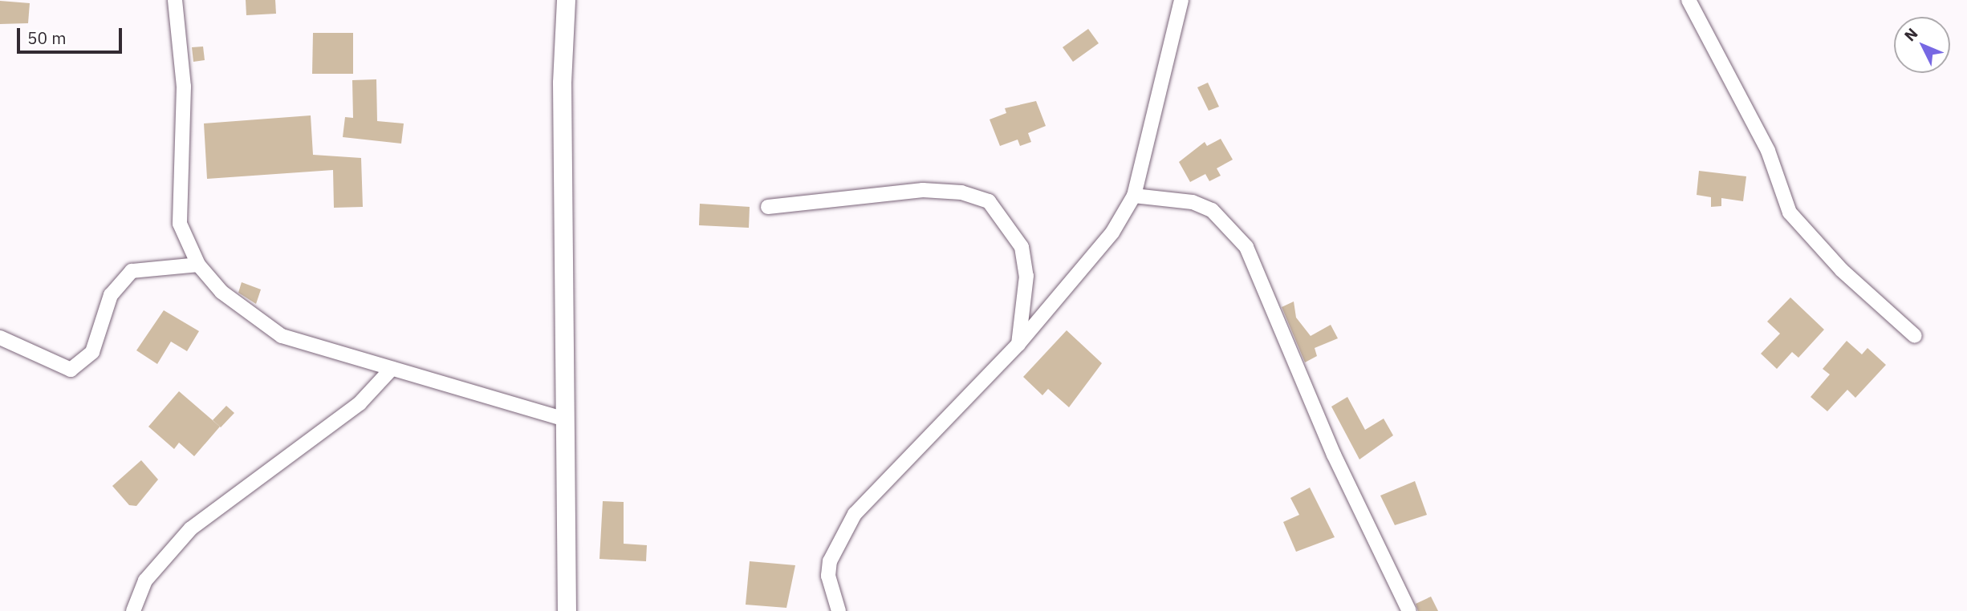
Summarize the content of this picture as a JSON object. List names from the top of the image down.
{
  "scale_bar": "50 m",
  "north": "top left"
}
